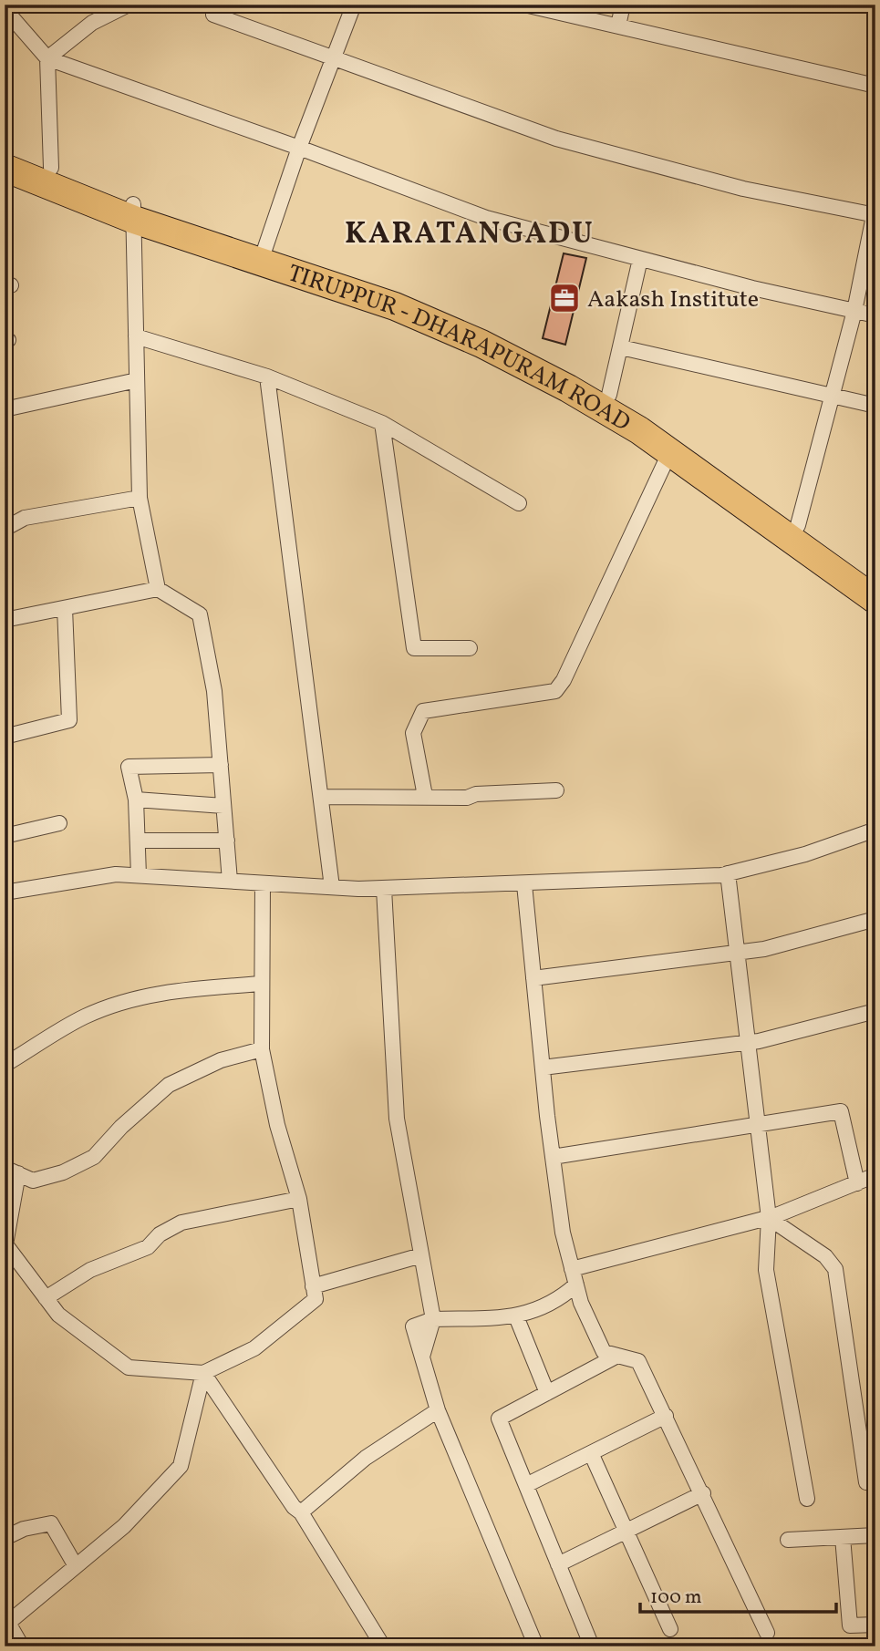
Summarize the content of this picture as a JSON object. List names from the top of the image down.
{
  "streets": {
    "highway": ["TIRUPPUR - DHARAPURAM ROAD"]
  },
  "districts": ["KARATANGADU"],
  "places": {
    "office": ["Aakash Institute"]
  },
  "scale_bar": "100 m"
}
